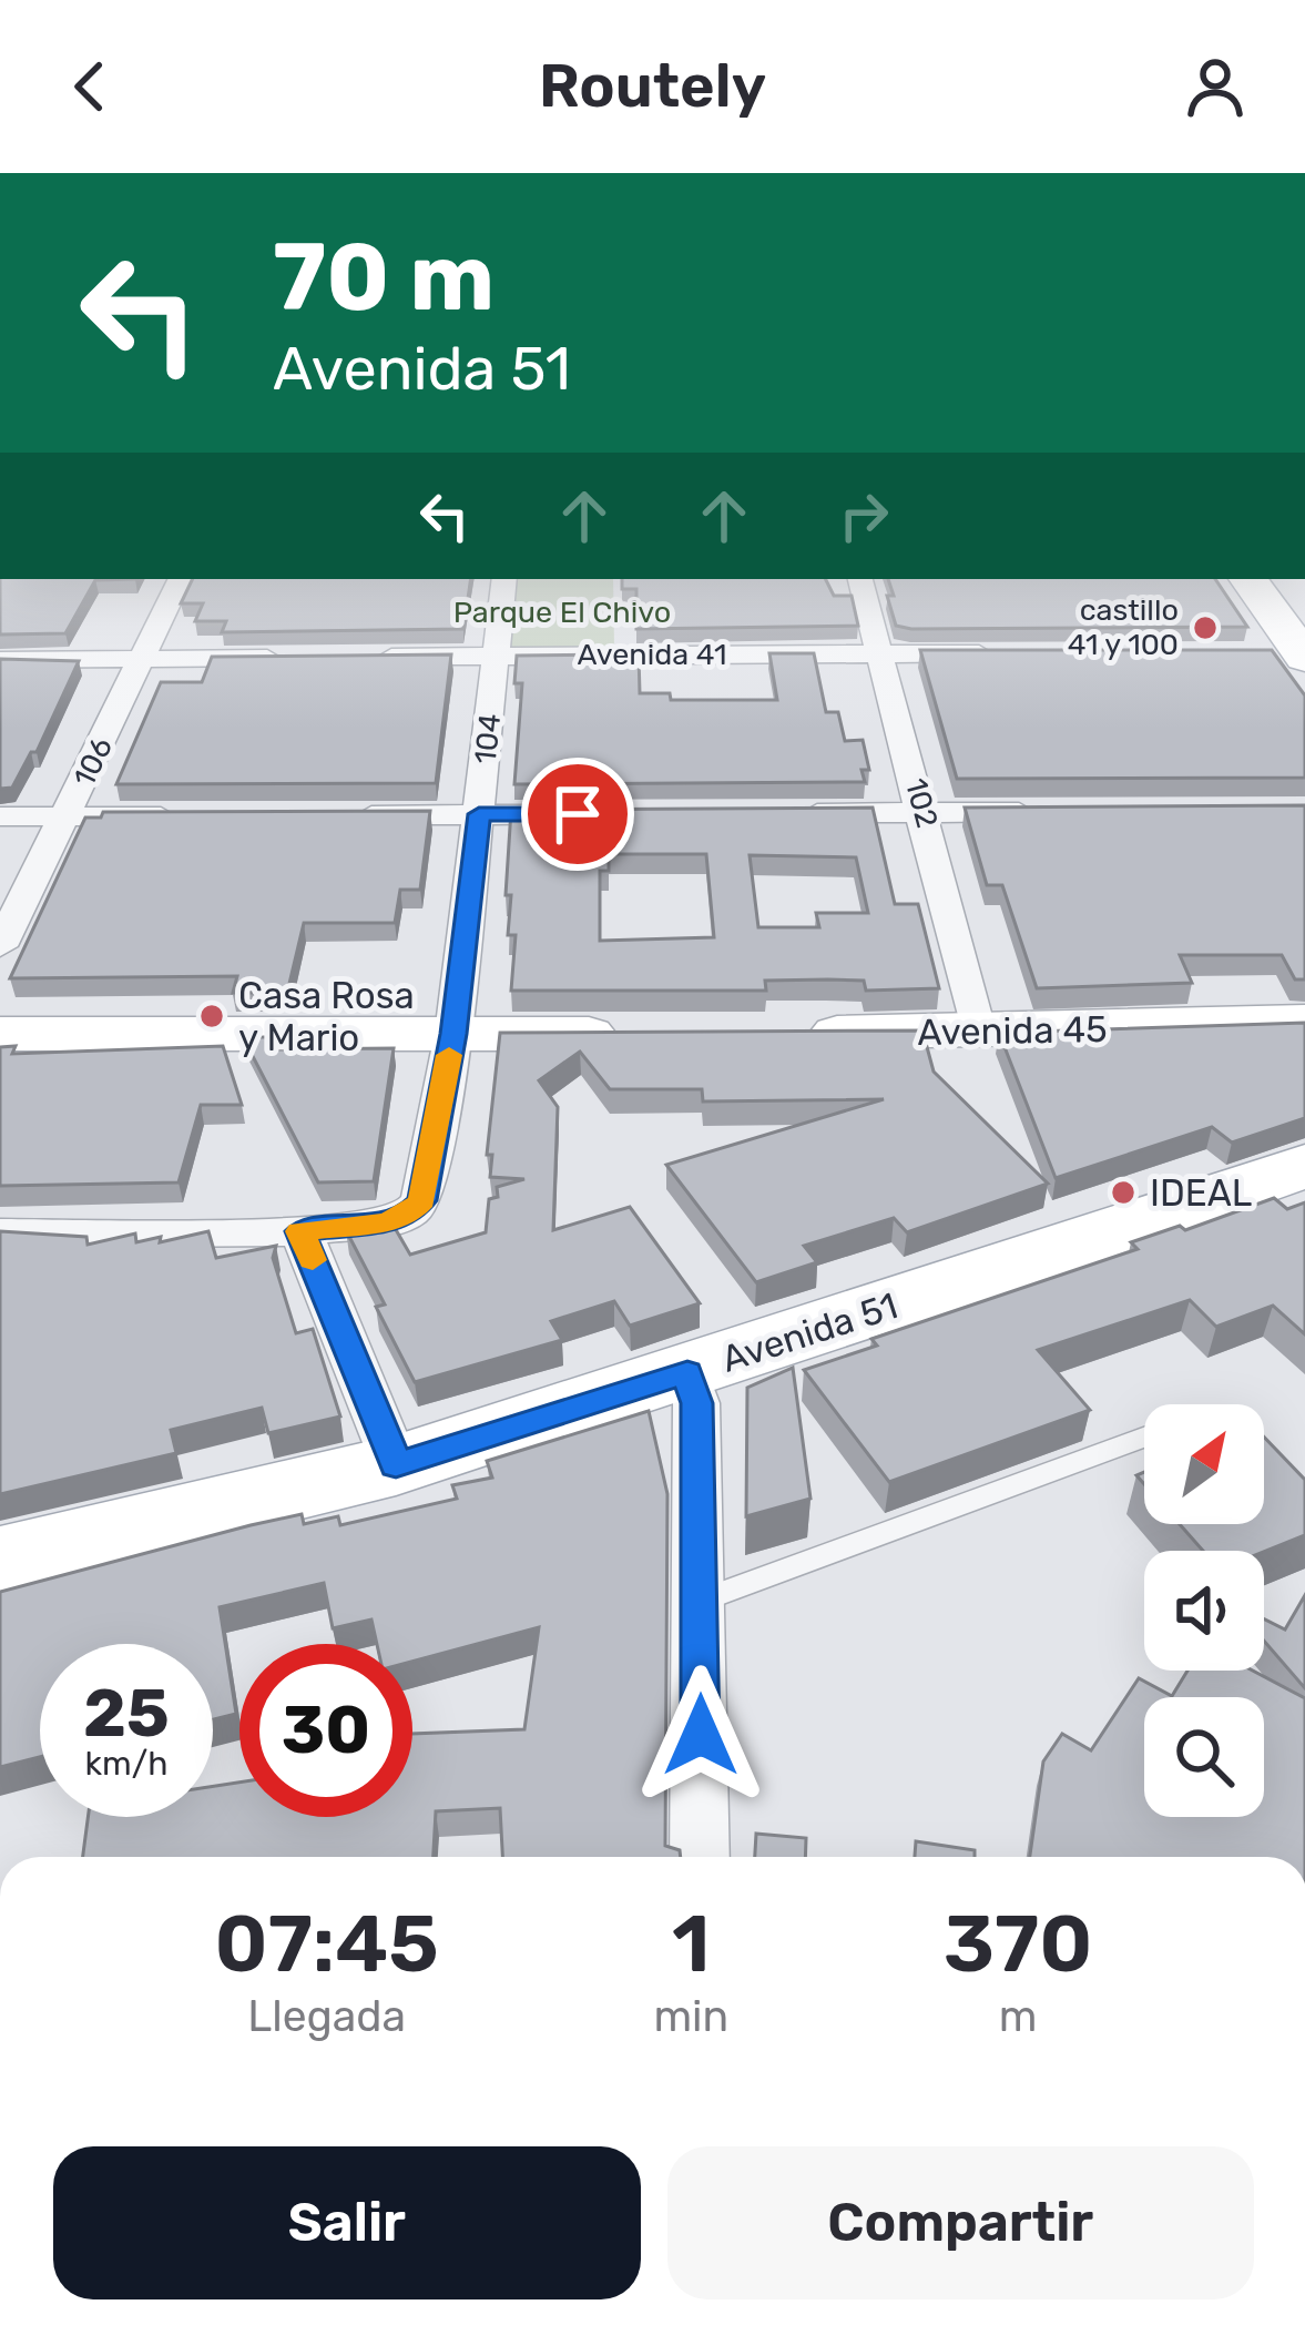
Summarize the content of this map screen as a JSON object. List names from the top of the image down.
{
  "streets": {
    "main road": ["Avenida 51"],
    "street": [
      "Avenida 41",
      "104",
      "106",
      "102",
      "Avenida 45"
    ]
  },
  "crossings": [
    ["Avenida 41", "104"],
    ["Avenida 41", "102"],
    ["102", "Avenida 45"]
  ],
  "parks": ["Parque El Chivo"],
  "places": ["castillo 41 y 100", "Casa Rosa y Mario", "IDEAL"],
  "north": "top right",
  "page": {
    "header": "Routely",
    "turn": ["70 m", "Avenida 51"],
    "speed": "25 km/h",
    "limit": "30",
    "eta": [
      "07:45",
      "Llegada",
      "1",
      "min",
      "370",
      "m"
    ],
    "buttons": ["Salir", "Compartir"]
  }
}
